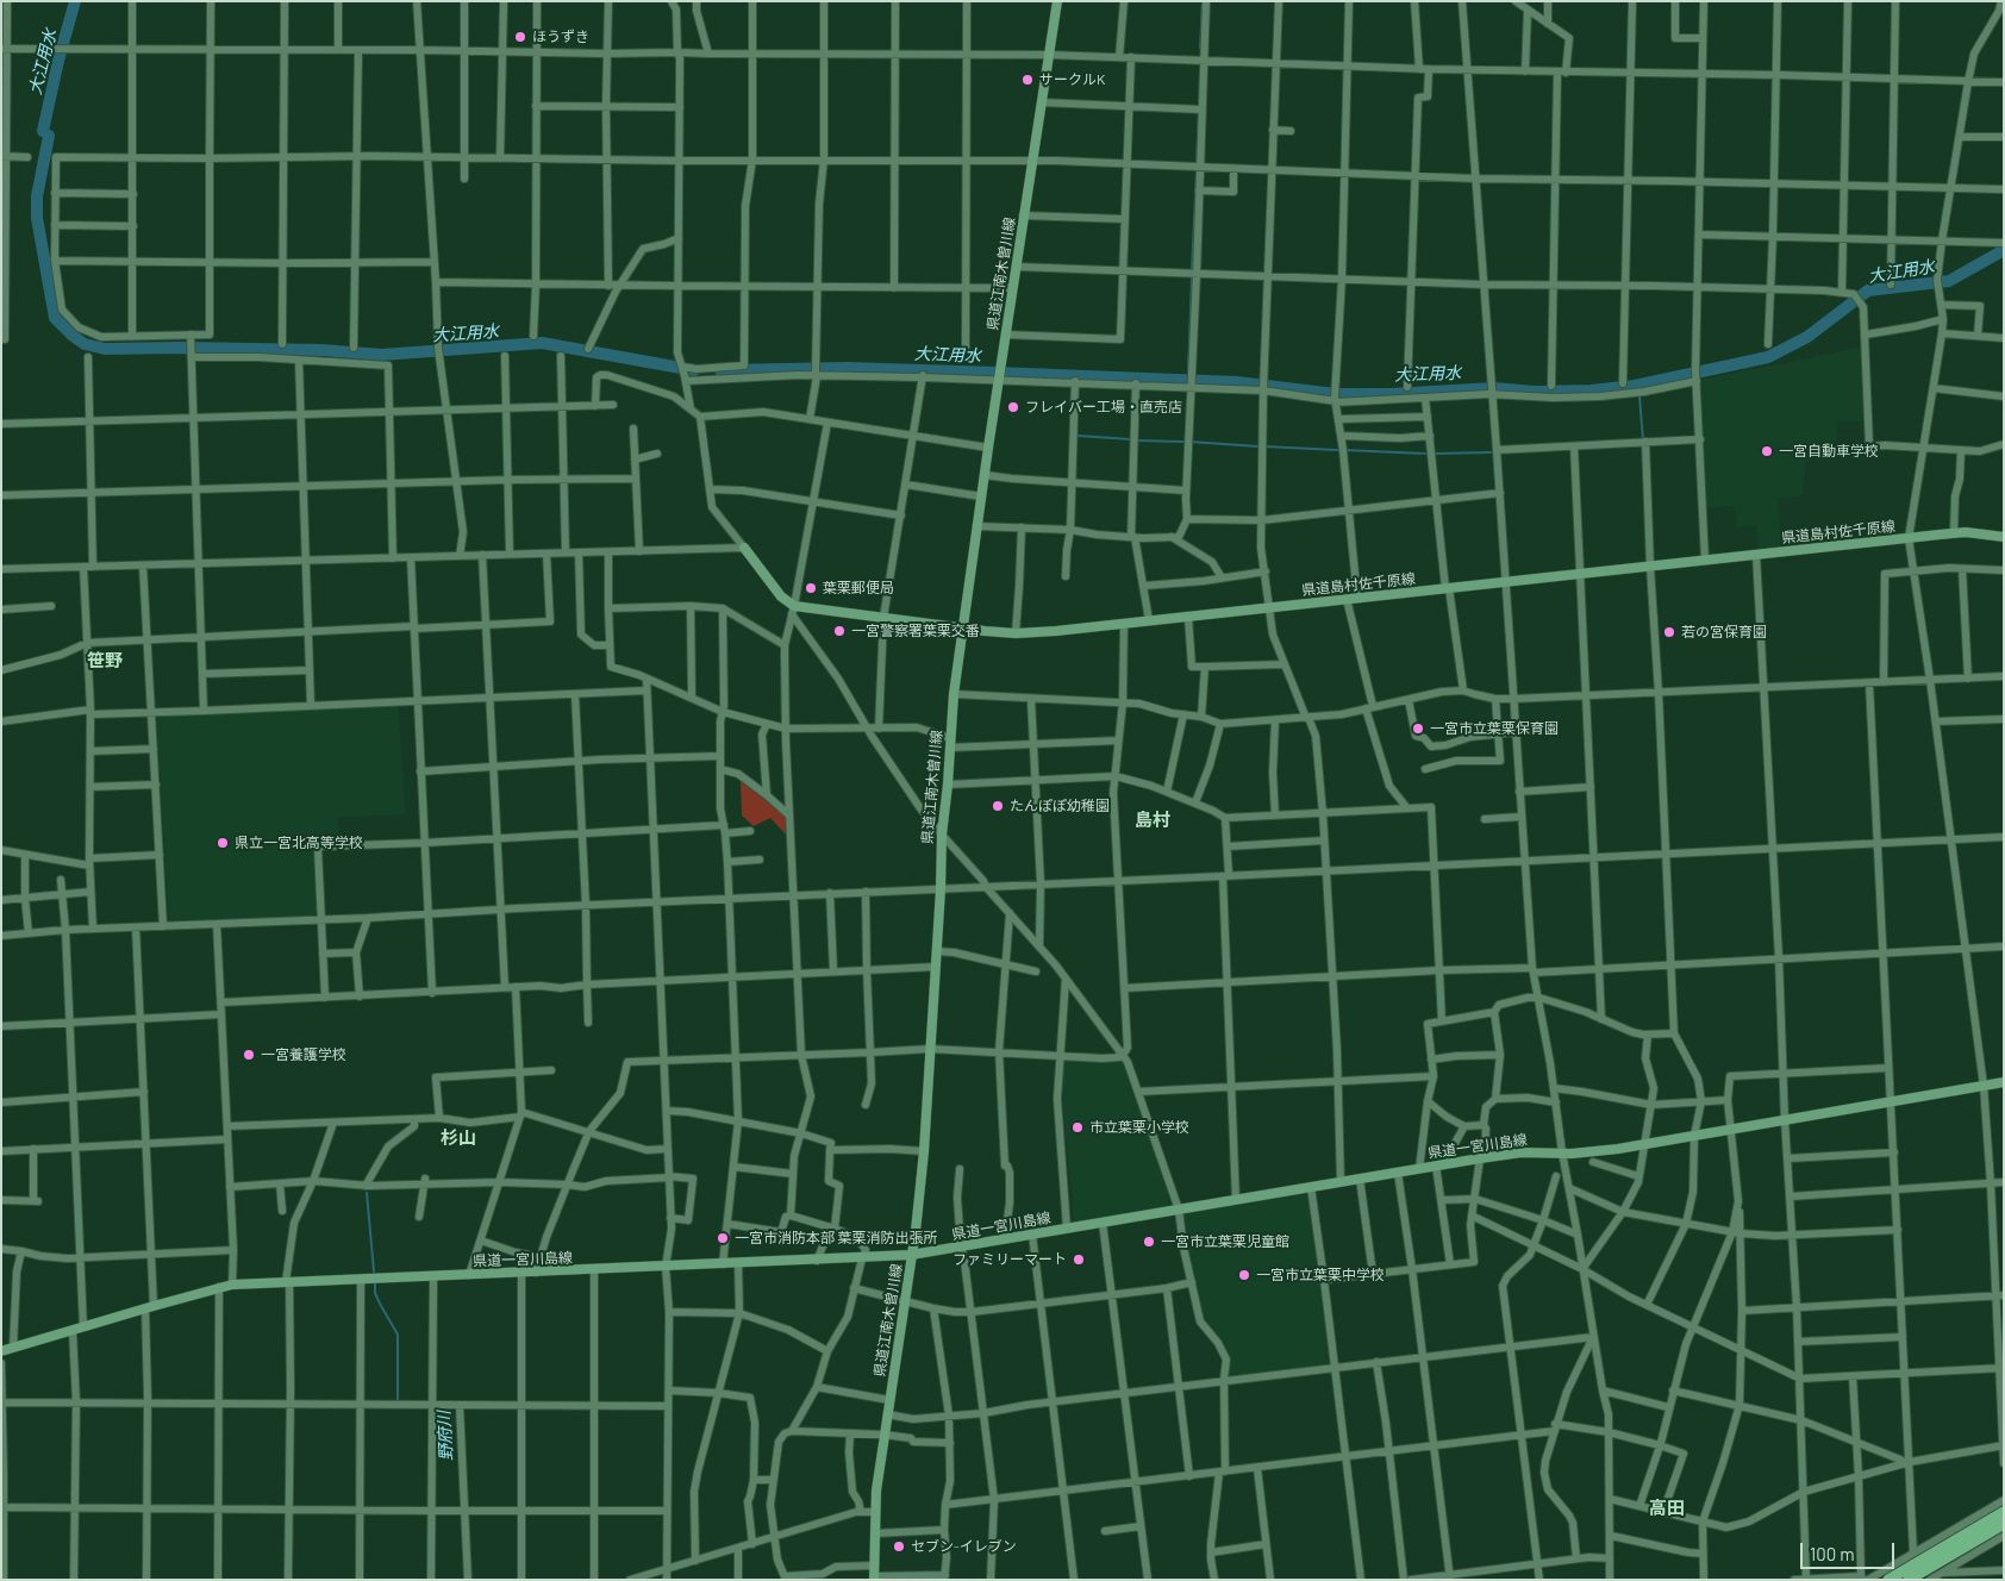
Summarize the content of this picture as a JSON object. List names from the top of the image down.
{
  "streets": {
    "main road": ["県道江南木曽川線", "県道島村佐千原線", "県道一宮川島線"]
  },
  "crossings": [
    ["県道江南木曽川線", "県道島村佐千原線"],
    ["県道江南木曽川線", "県道一宮川島線"]
  ],
  "districts": [
    "笹野",
    "島村",
    "杉山",
    "高田"
  ],
  "water": ["大江用水", "野府川"],
  "places": [
    "ほうずき",
    "サークルK",
    "フレイバー工場・直売店",
    "一宮自動車学校",
    "葉栗郵便局",
    "一宮警察署葉栗交番",
    "若の宮保育園",
    "一宮市立葉栗保育園",
    "たんぽぽ幼稚園",
    "県立一宮北高等学校",
    "一宮養護学校",
    "市立葉栗小学校",
    "一宮市消防本部 葉栗消防出張所",
    "一宮市立葉栗児童館",
    "ファミリーマート",
    "一宮市立葉栗中学校",
    "セブン-イレブン"
  ],
  "scale_bar": "100 m"
}
